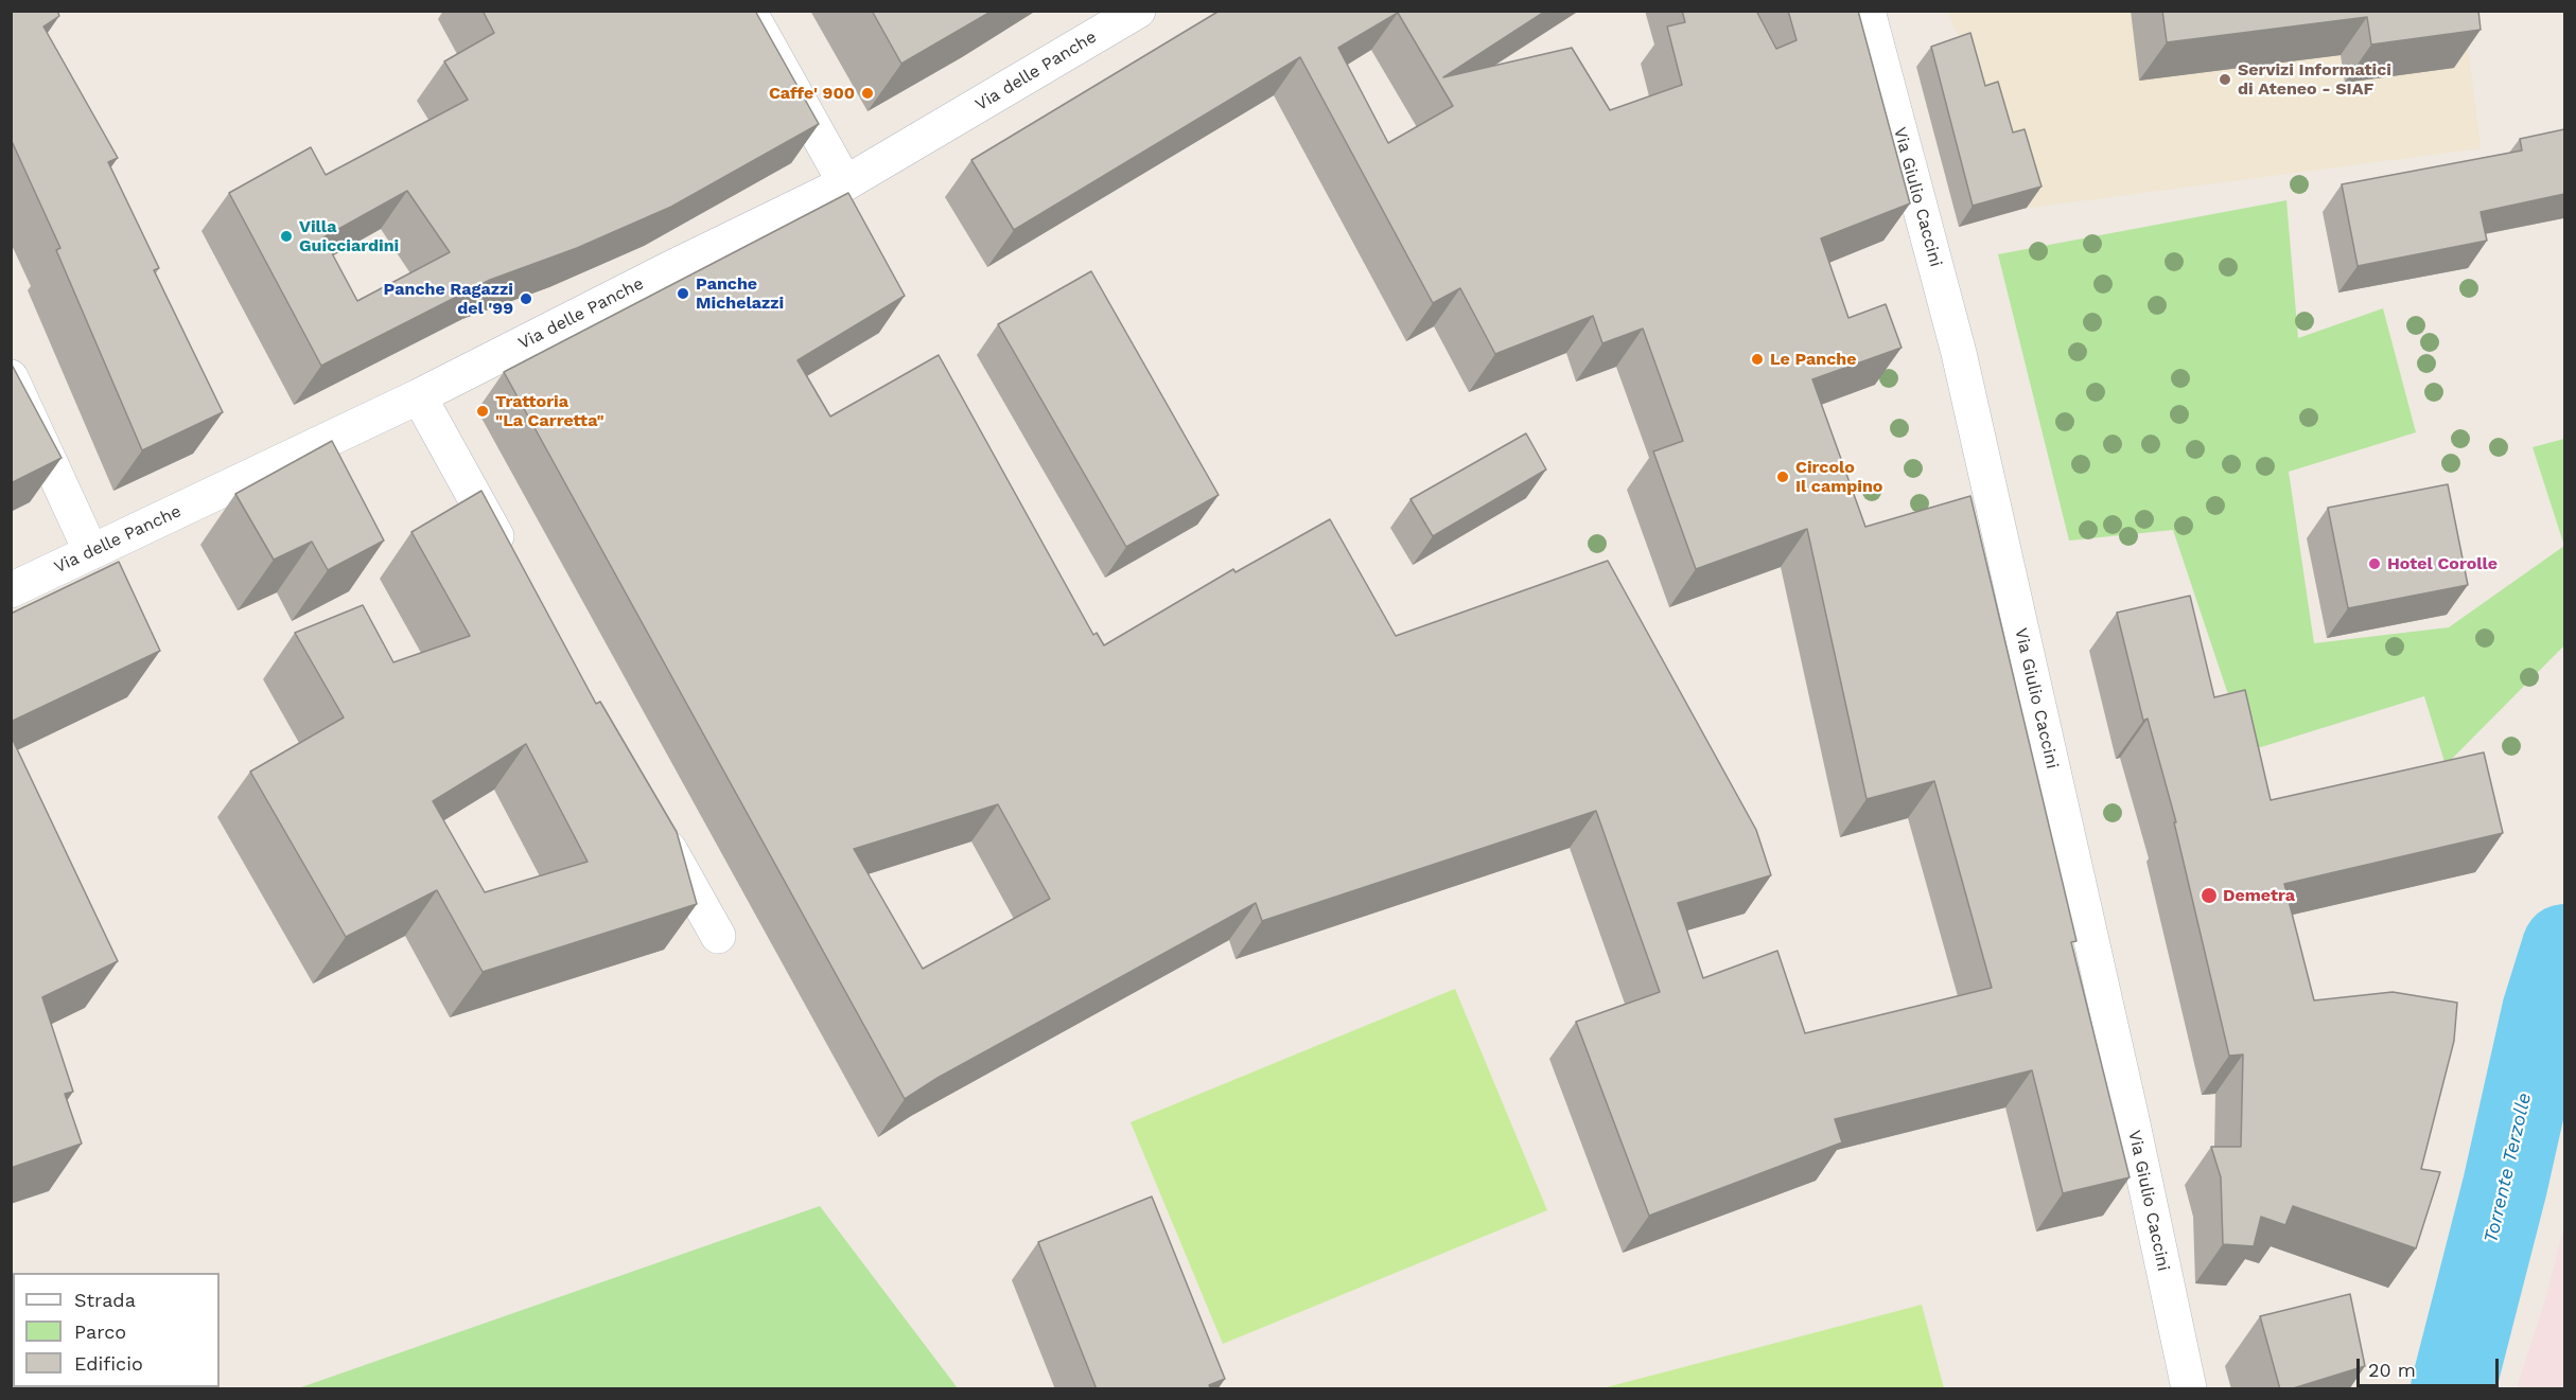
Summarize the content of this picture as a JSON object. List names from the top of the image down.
{
  "streets": {
    "street": ["Via delle Panche", "Via Giulio Caccini"]
  },
  "water": ["Torrente Terzolle"],
  "places": [
    "Servizi Informatici di Ateneo - SIAF",
    "Caffe' 900",
    "Villa Guicciardini",
    "Panche Michelazzi",
    "Panche Ragazzi del '99",
    "Le Panche",
    "Trattoria \"La Carretta\"",
    "Circolo Il campino",
    "Hotel Corolle",
    "Demetra"
  ],
  "legend": ["Strada", "Parco", "Edificio"],
  "scale_bar": "20 m"
}
